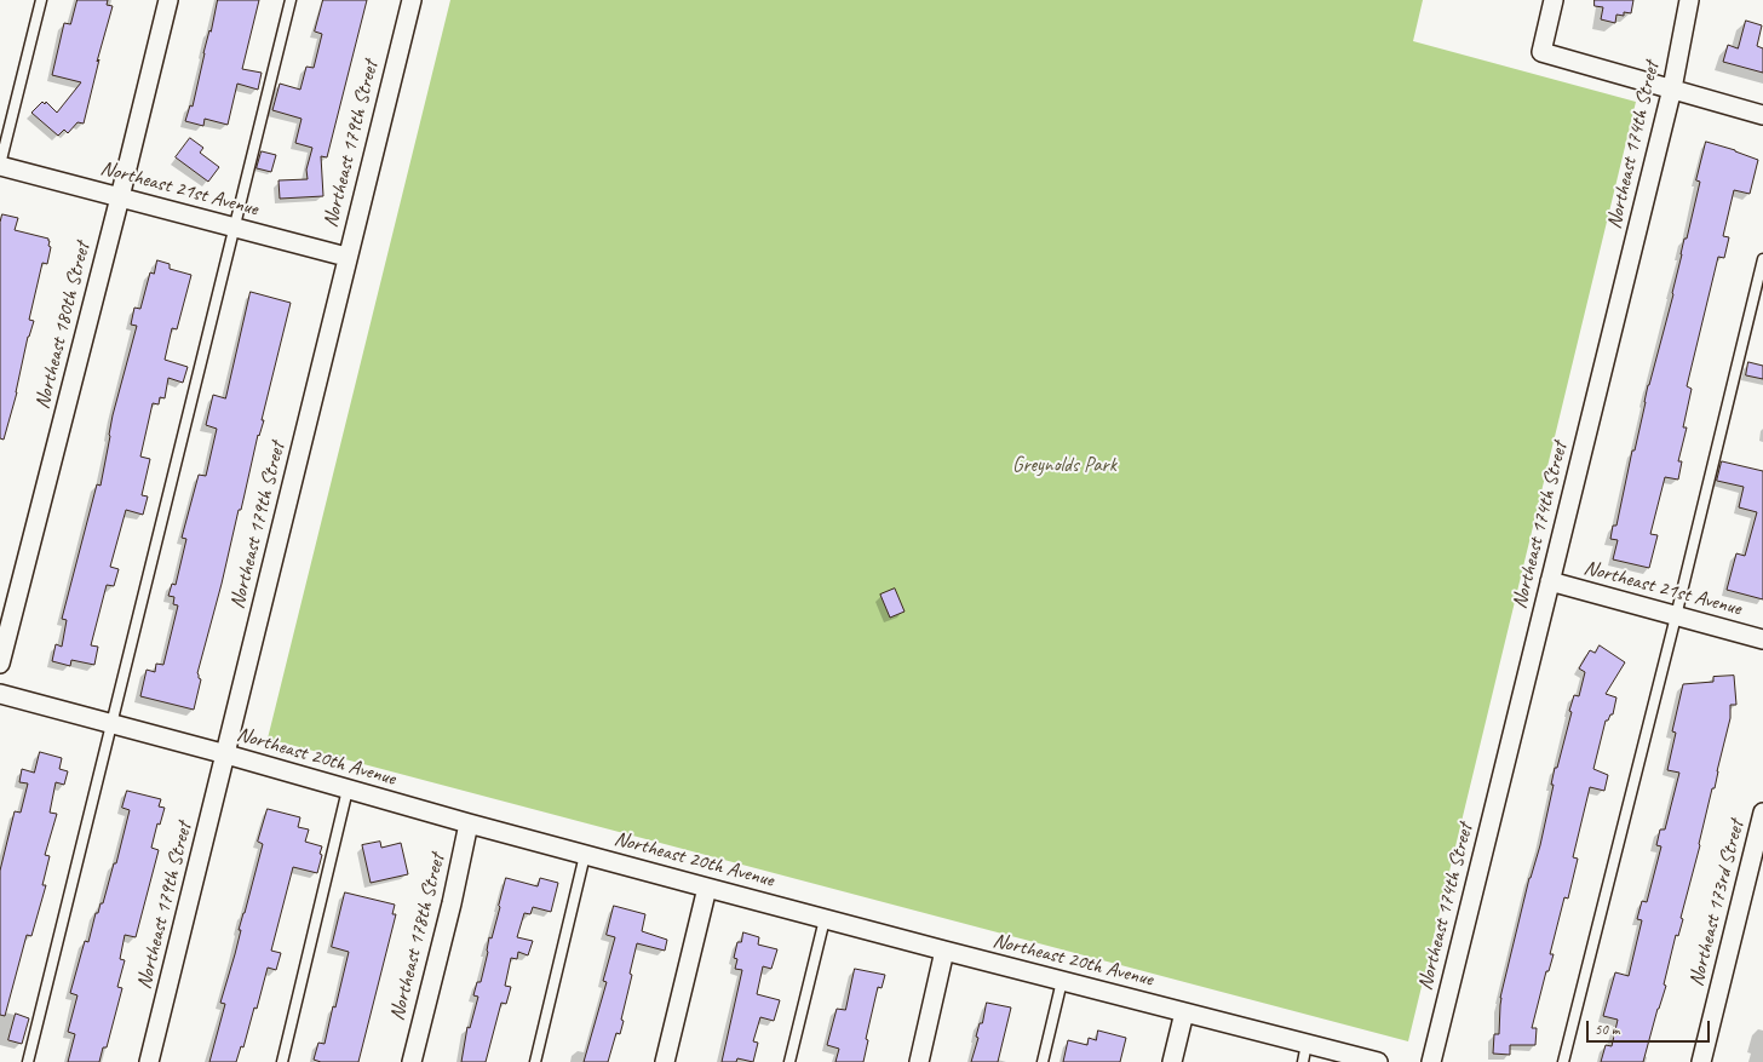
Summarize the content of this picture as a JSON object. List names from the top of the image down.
{
  "streets": {
    "street": [
      "Northeast 179th Street",
      "Northeast 174th Street",
      "Northeast 21st Avenue",
      "Northeast 180th Street",
      "Northeast 20th Avenue",
      "Northeast 173rd Street",
      "Northeast 178th Street"
    ]
  },
  "crossings": [
    ["Northeast 179th Street", "Northeast 21st Avenue"],
    ["Northeast 179th Street", "Northeast 20th Avenue"],
    ["Northeast 174th Street", "Northeast 21st Avenue"],
    ["Northeast 21st Avenue", "Northeast 180th Street"],
    ["Northeast 20th Avenue", "Northeast 178th Street"]
  ],
  "parks": ["Greynolds Park"],
  "scale_bar": "50 m"
}
